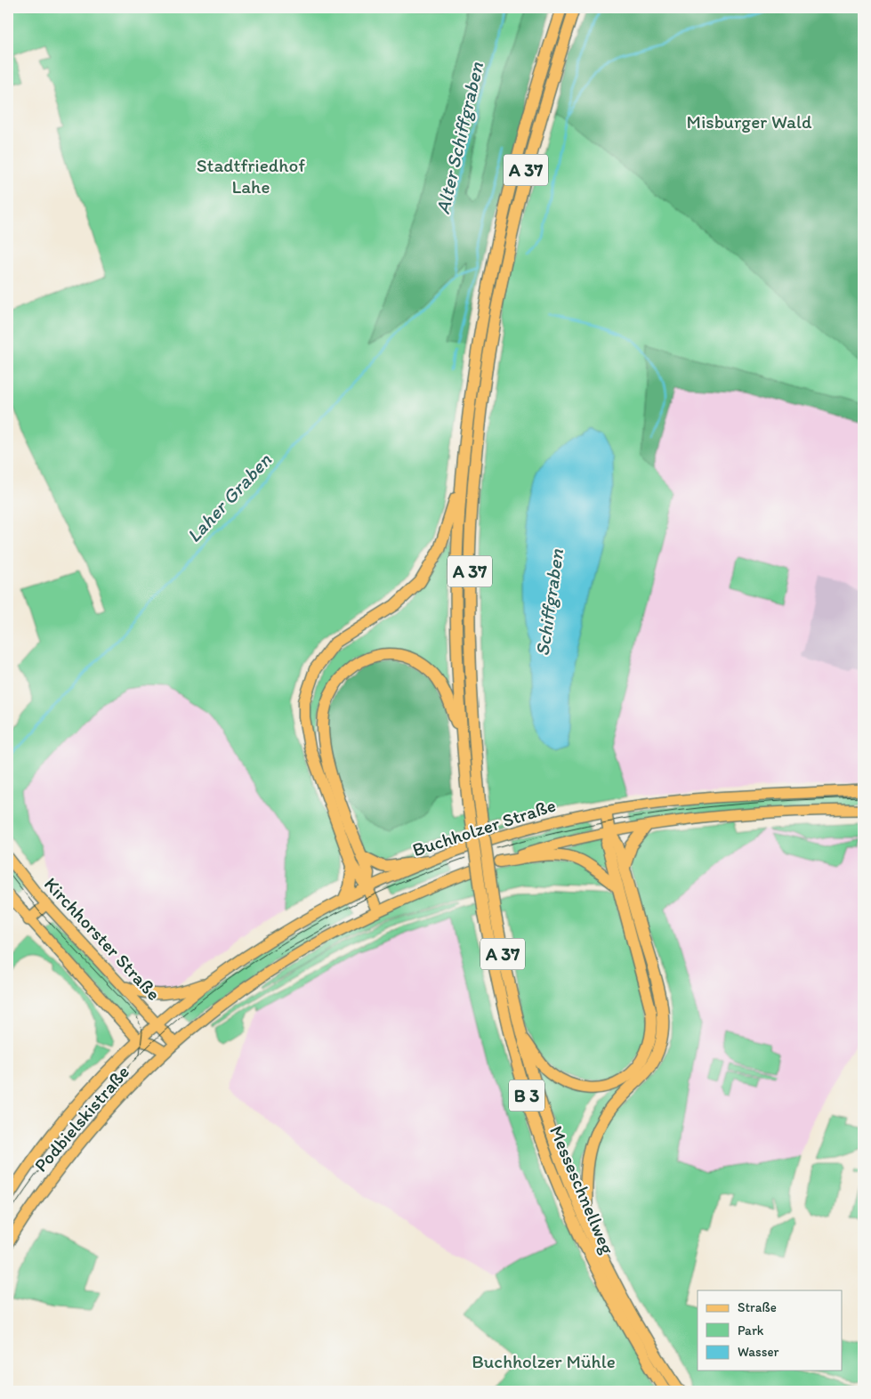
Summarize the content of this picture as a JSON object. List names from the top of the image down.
{
  "streets": {
    "highway": ["A 37", "B 3", "Messeschnellweg"],
    "main road": ["Buchholzer Straße", "Kirchhorster Straße", "Podbielskistraße"]
  },
  "crossings": [
    ["A 37", "Messeschnellweg"],
    ["Buchholzer Straße", "Kirchhorster Straße"],
    ["Buchholzer Straße", "Podbielskistraße"],
    ["Kirchhorster Straße", "Podbielskistraße"]
  ],
  "water": ["Alter Schiffgraben", "Laher Graben", "Schiffgraben"],
  "parks": ["Misburger Wald", "Stadtfriedhof Lahe", "Buchholzer Mühle"],
  "legend": ["Straße", "Park", "Wasser"]
}
